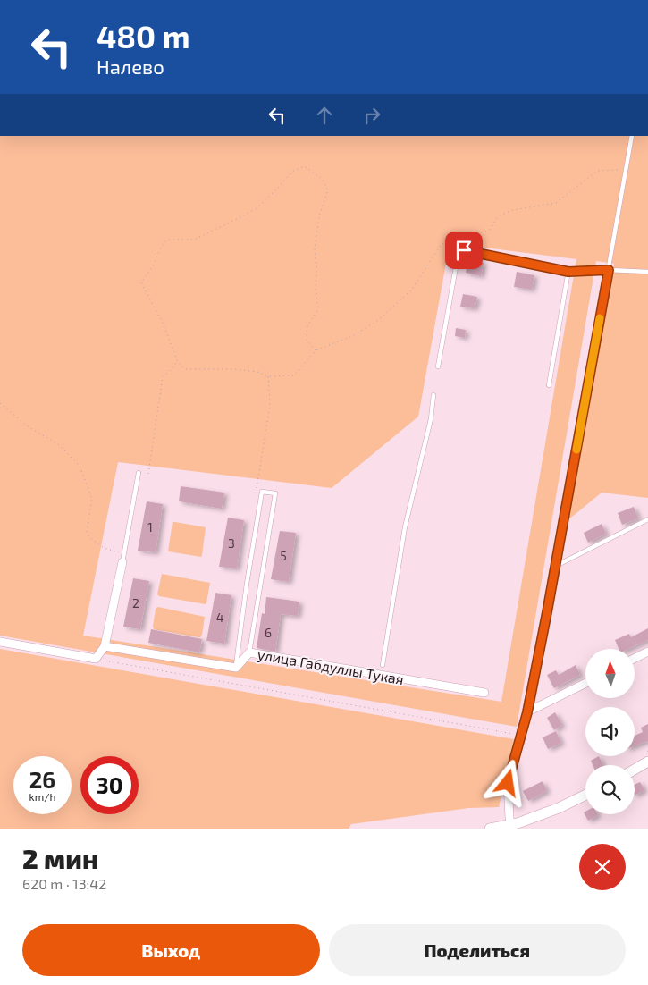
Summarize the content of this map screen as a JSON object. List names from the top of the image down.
{
  "streets": {
    "street": ["улица Габдуллы Тукая"]
  },
  "house_numbers": [
    "1",
    "3",
    "5",
    "2",
    "4",
    "6"
  ],
  "north": "top",
  "page": {
    "turn": ["480 m", "Налево"],
    "speed": "26 km/h",
    "limit": "30",
    "heading": ["2 мин", "620 m · 13:42"],
    "buttons": ["Выход", "Поделиться"]
  }
}
